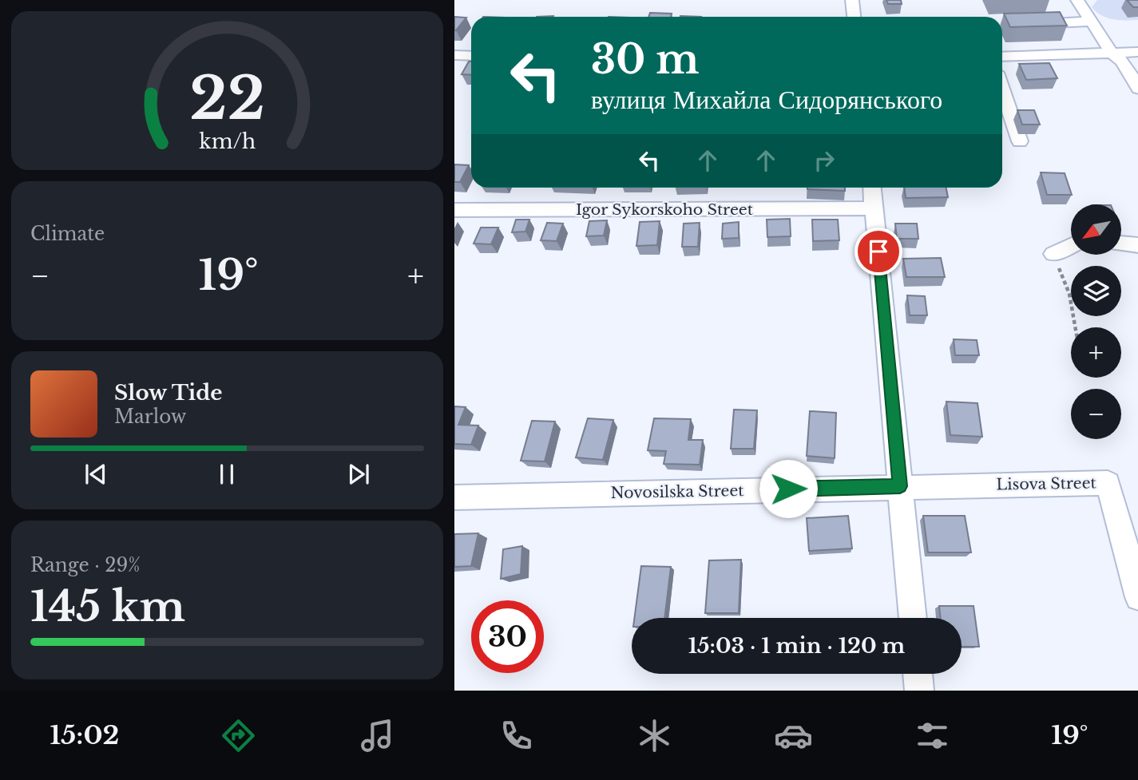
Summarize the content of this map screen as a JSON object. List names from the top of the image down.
{
  "streets": {
    "street": ["Igor Sykorskoho Street", "Lisova Street", "Novosilska Street"]
  },
  "crossings": [
    ["Lisova Street", "Novosilska Street"]
  ],
  "north": "bottom left",
  "page": {
    "turn": ["30 m", "вулиця Михайла Сидорянського"],
    "tile": [
      "Climate",
      ["Range · 29%", "145 km"]
    ],
    "map_buttons": ["+", "−"],
    "heat": ["−", "19°", "+"],
    "song": ["Slow Tide", "Marlow"],
    "limit": "30",
    "trip": "15:03 · 1 min · 120 m",
    "tabs": ["15:02", "19°"],
    "gauge": ["22", "km/h"]
  }
}
